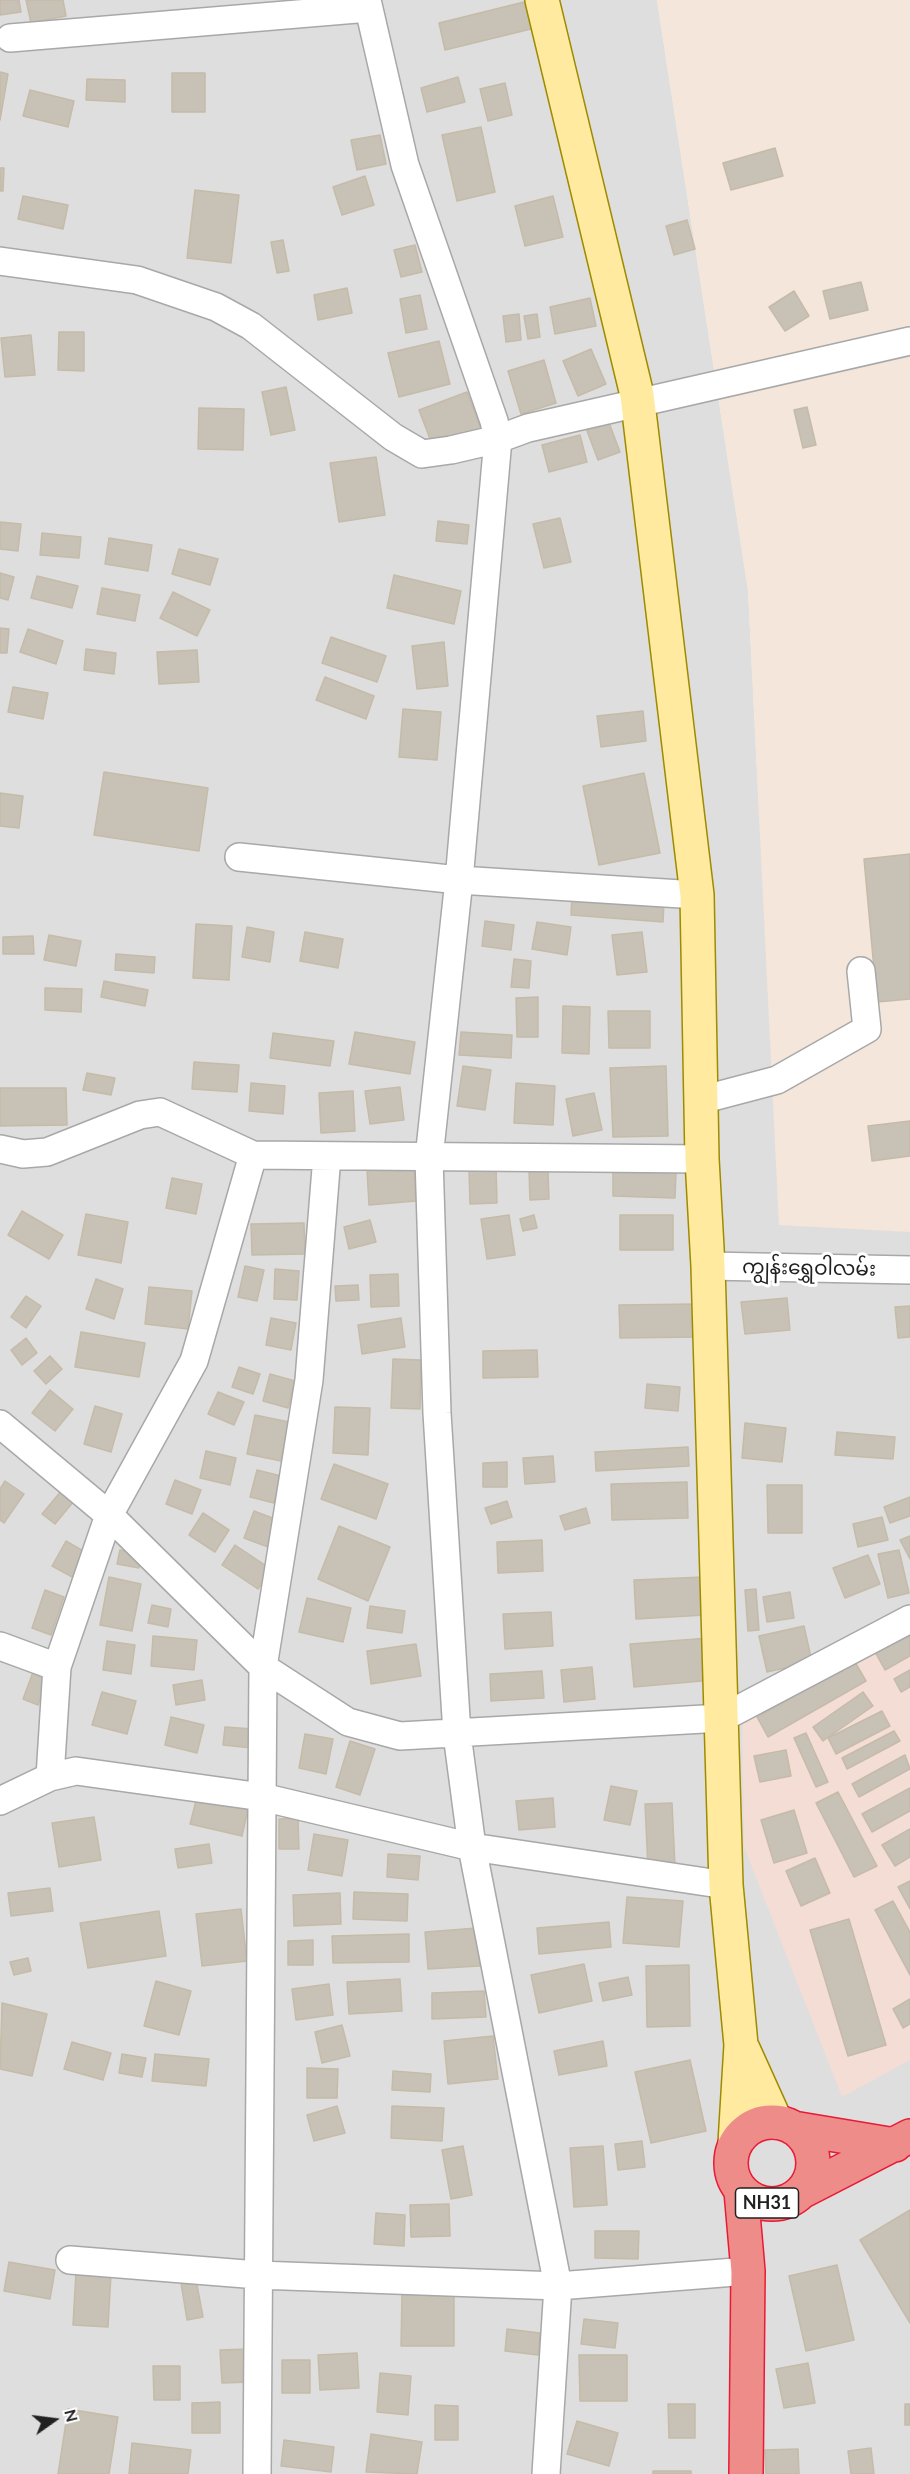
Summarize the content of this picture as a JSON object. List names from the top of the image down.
{
  "streets": {
    "highway": ["NH31"],
    "street": ["ကျွန်းရွှေဝါလမ်း"]
  },
  "north": "right"
}
